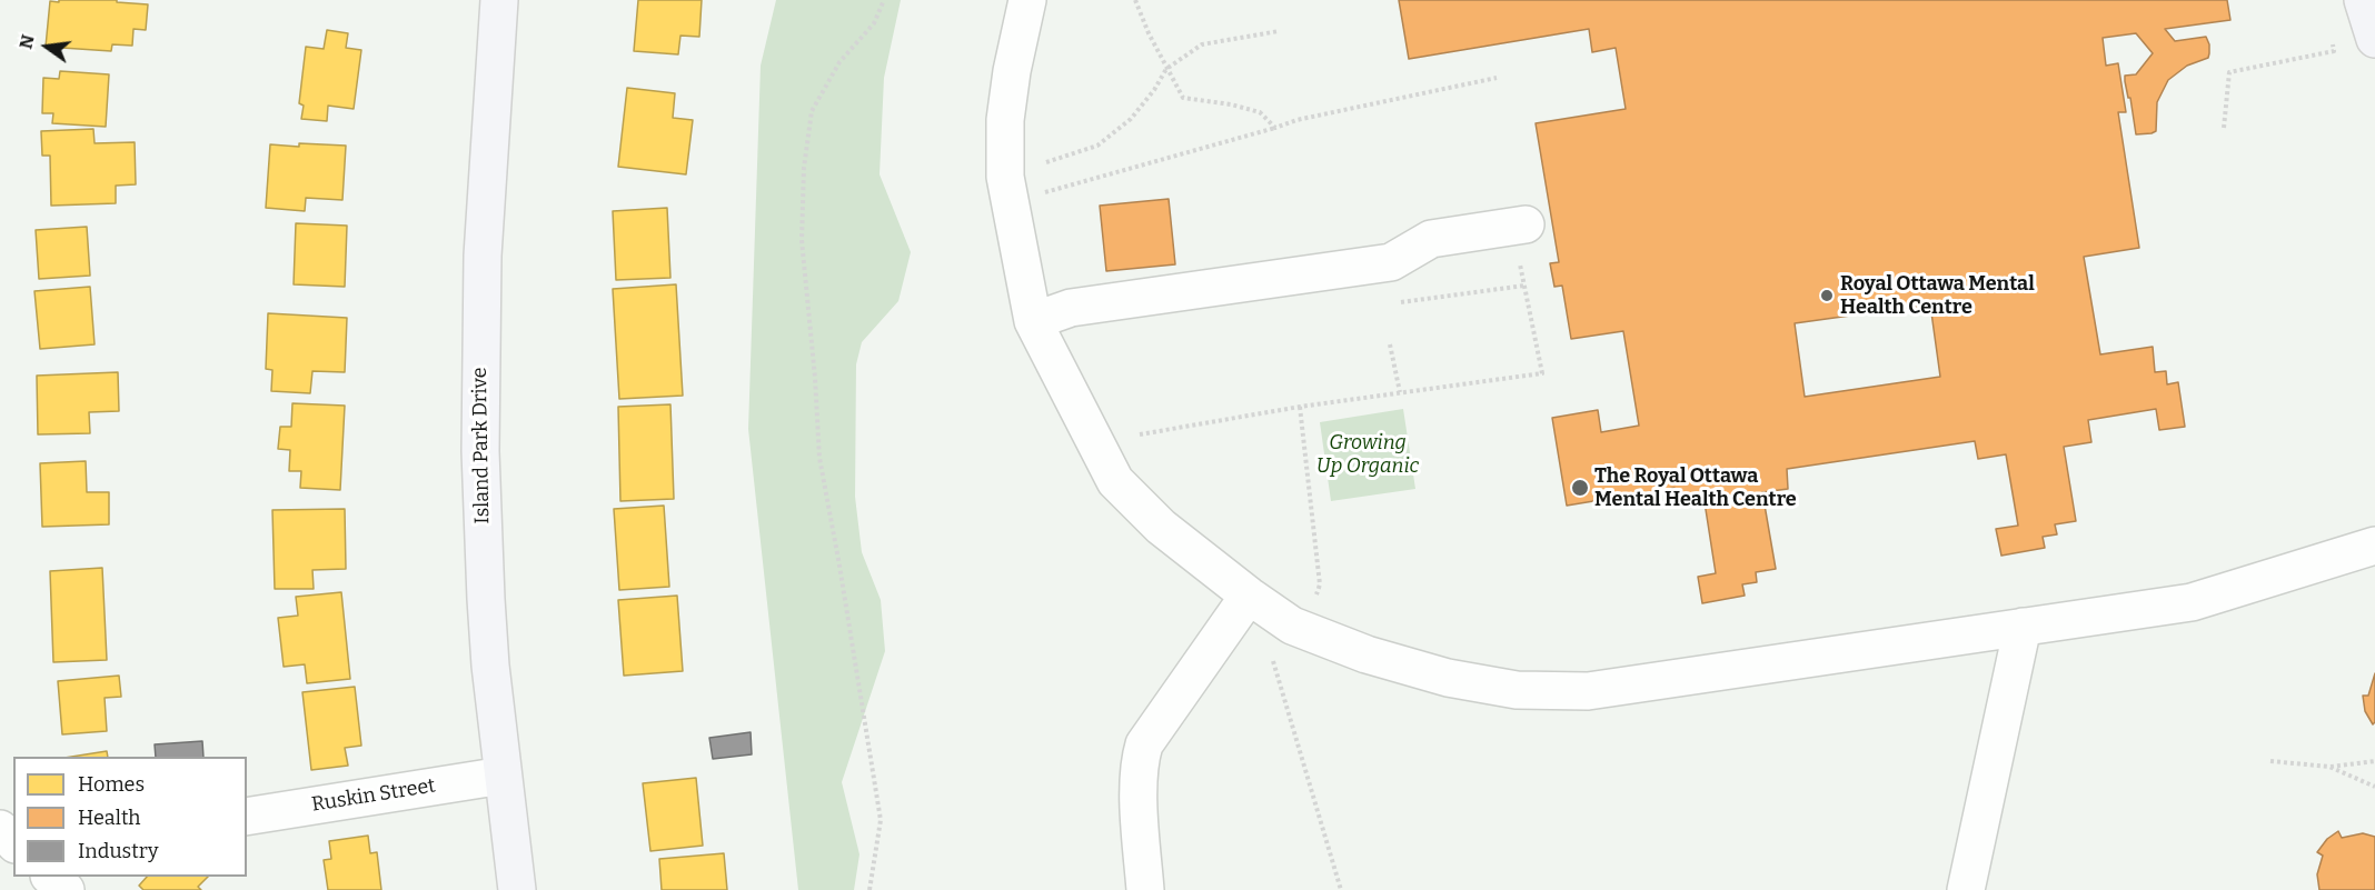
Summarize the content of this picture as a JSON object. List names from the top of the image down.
{
  "streets": {
    "main road": ["Island Park Drive"],
    "street": ["Ruskin Street"]
  },
  "crossings": [
    ["Island Park Drive", "Ruskin Street"]
  ],
  "parks": ["Growing Up Organic"],
  "places": ["Royal Ottawa Mental Health Centre", "The Royal Ottawa Mental Health Centre"],
  "legend": ["Homes", "Health", "Industry"],
  "north": "left"
}
